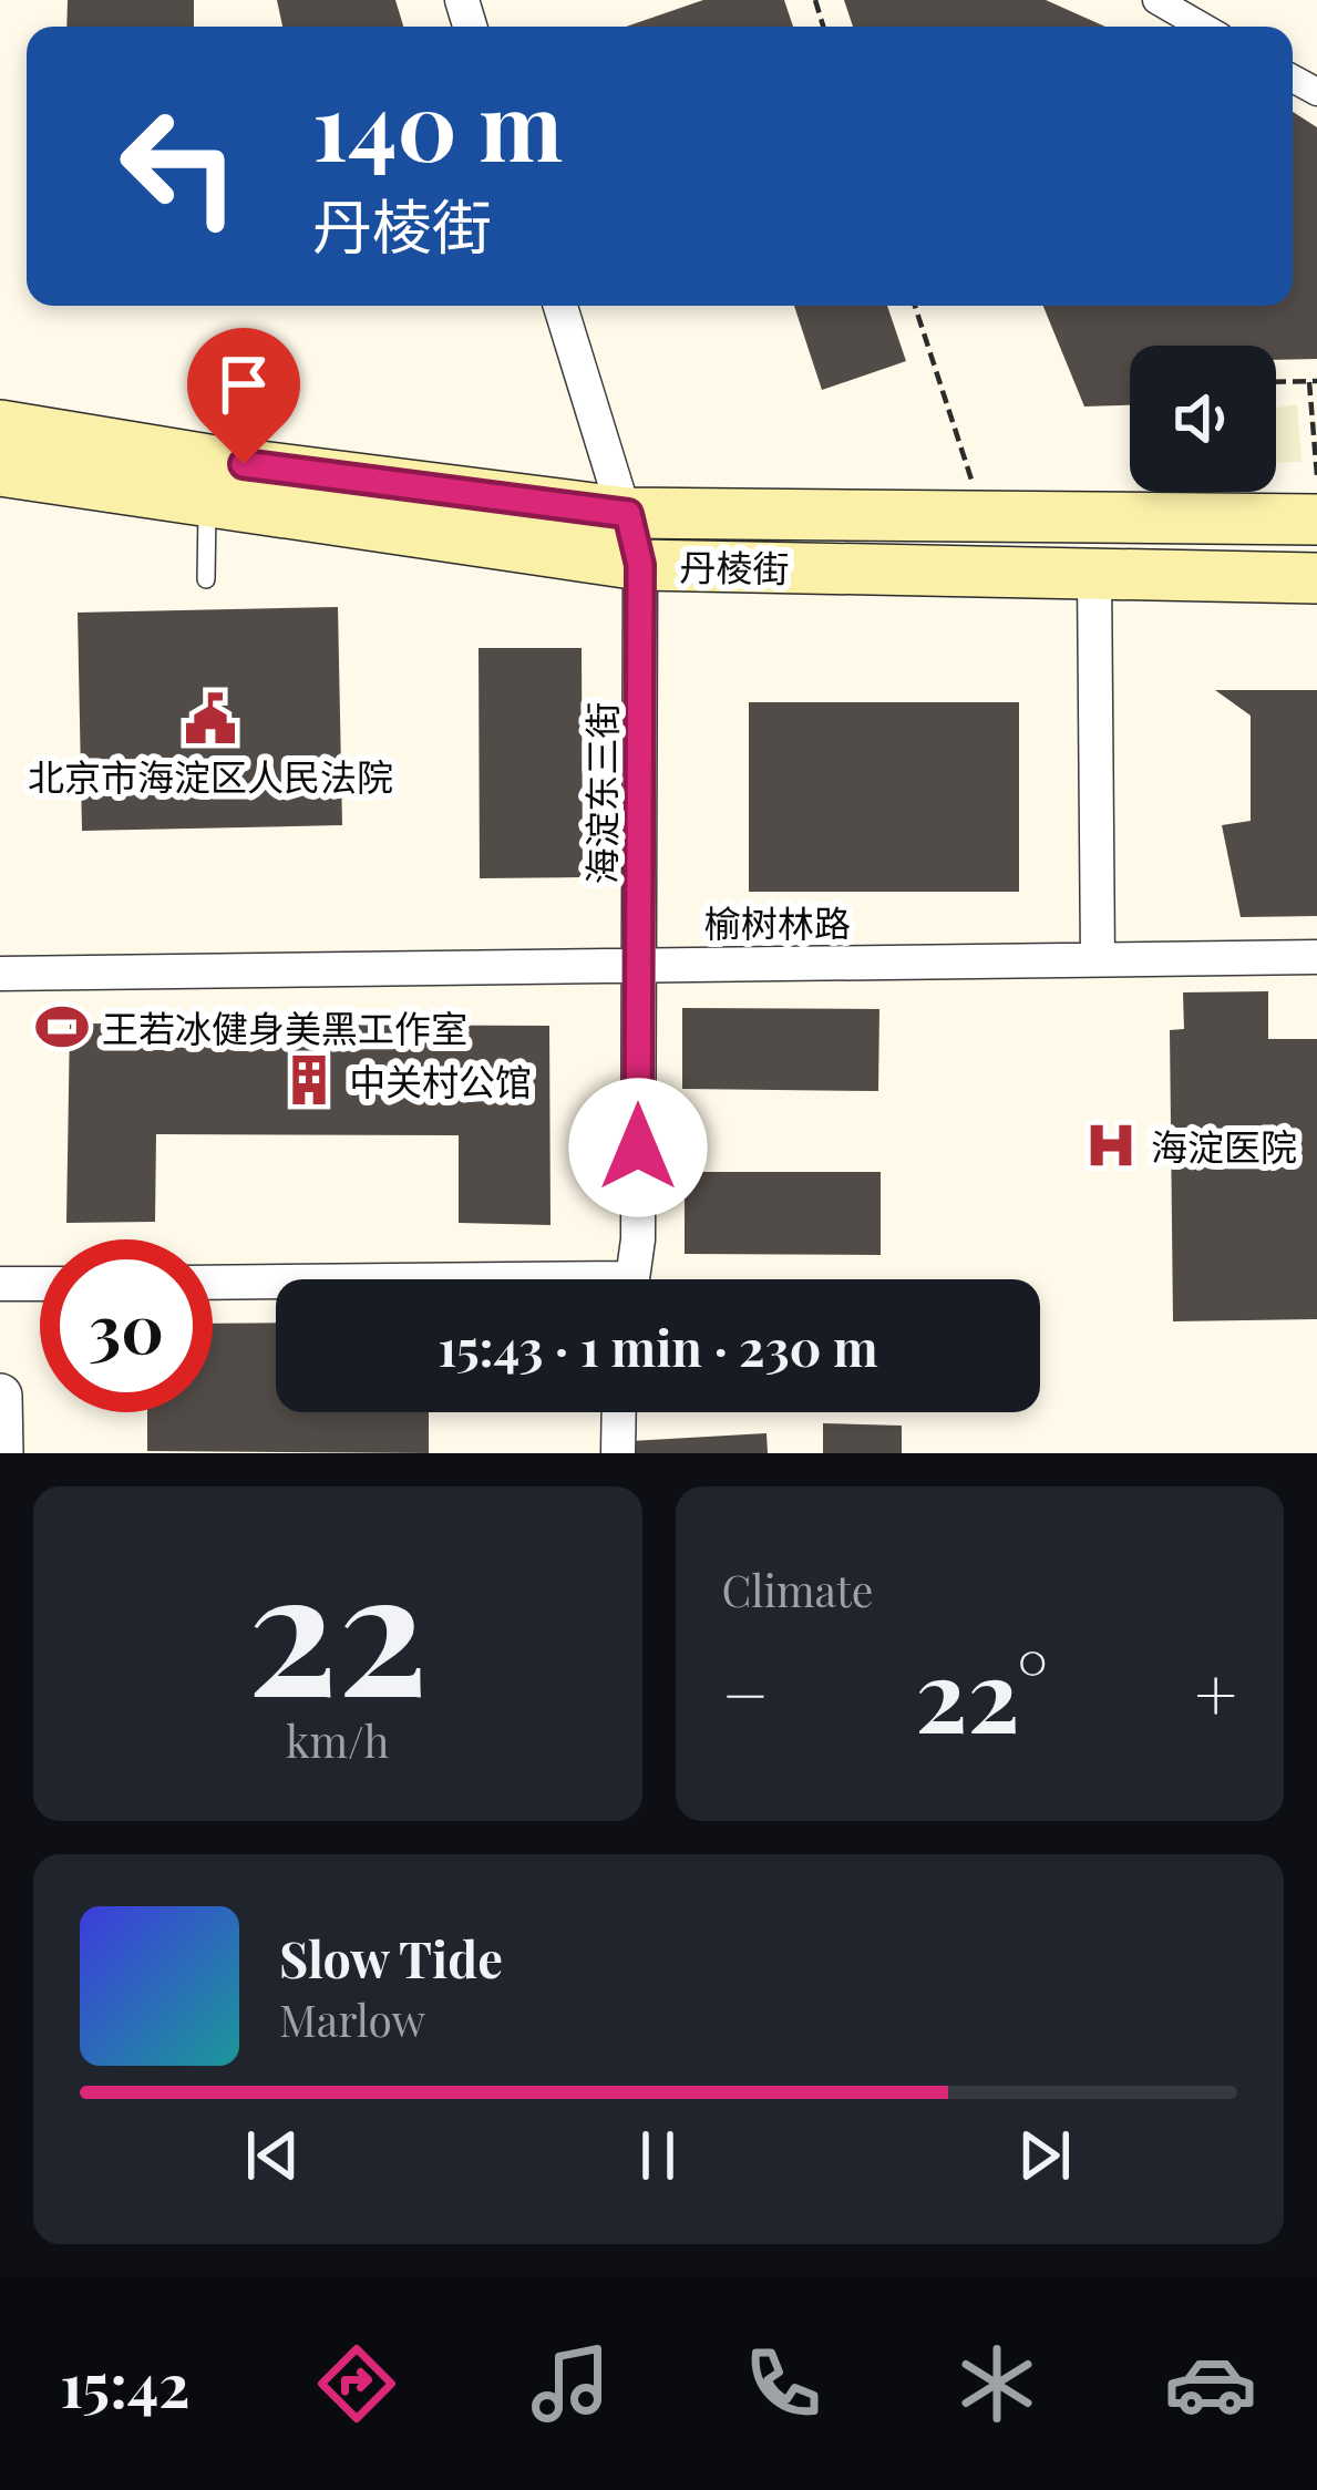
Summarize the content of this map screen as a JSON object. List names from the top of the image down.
{
  "streets": {
    "main road": ["丹棱街"],
    "street": ["海淀东三街", "榆树林路"]
  },
  "crossings": [
    ["丹棱街", "海淀东三街"],
    ["海淀东三街", "榆树林路"]
  ],
  "places": {
    "public building": ["北京市海淀区人民法院"],
    "sports": ["王若冰健身美黑工作室"],
    "building": ["中关村公馆"],
    "hospital": ["海淀医院"]
  },
  "page": {
    "turn": ["140 m", "丹棱街"],
    "limit": "30",
    "trip": "15:43 · 1 min · 230 m",
    "tile": [
      ["22", "km/h"],
      "Climate"
    ],
    "heat": ["−", "22°", "+"],
    "song": ["Slow Tide", "Marlow"],
    "tabs": "15:42"
  }
}
